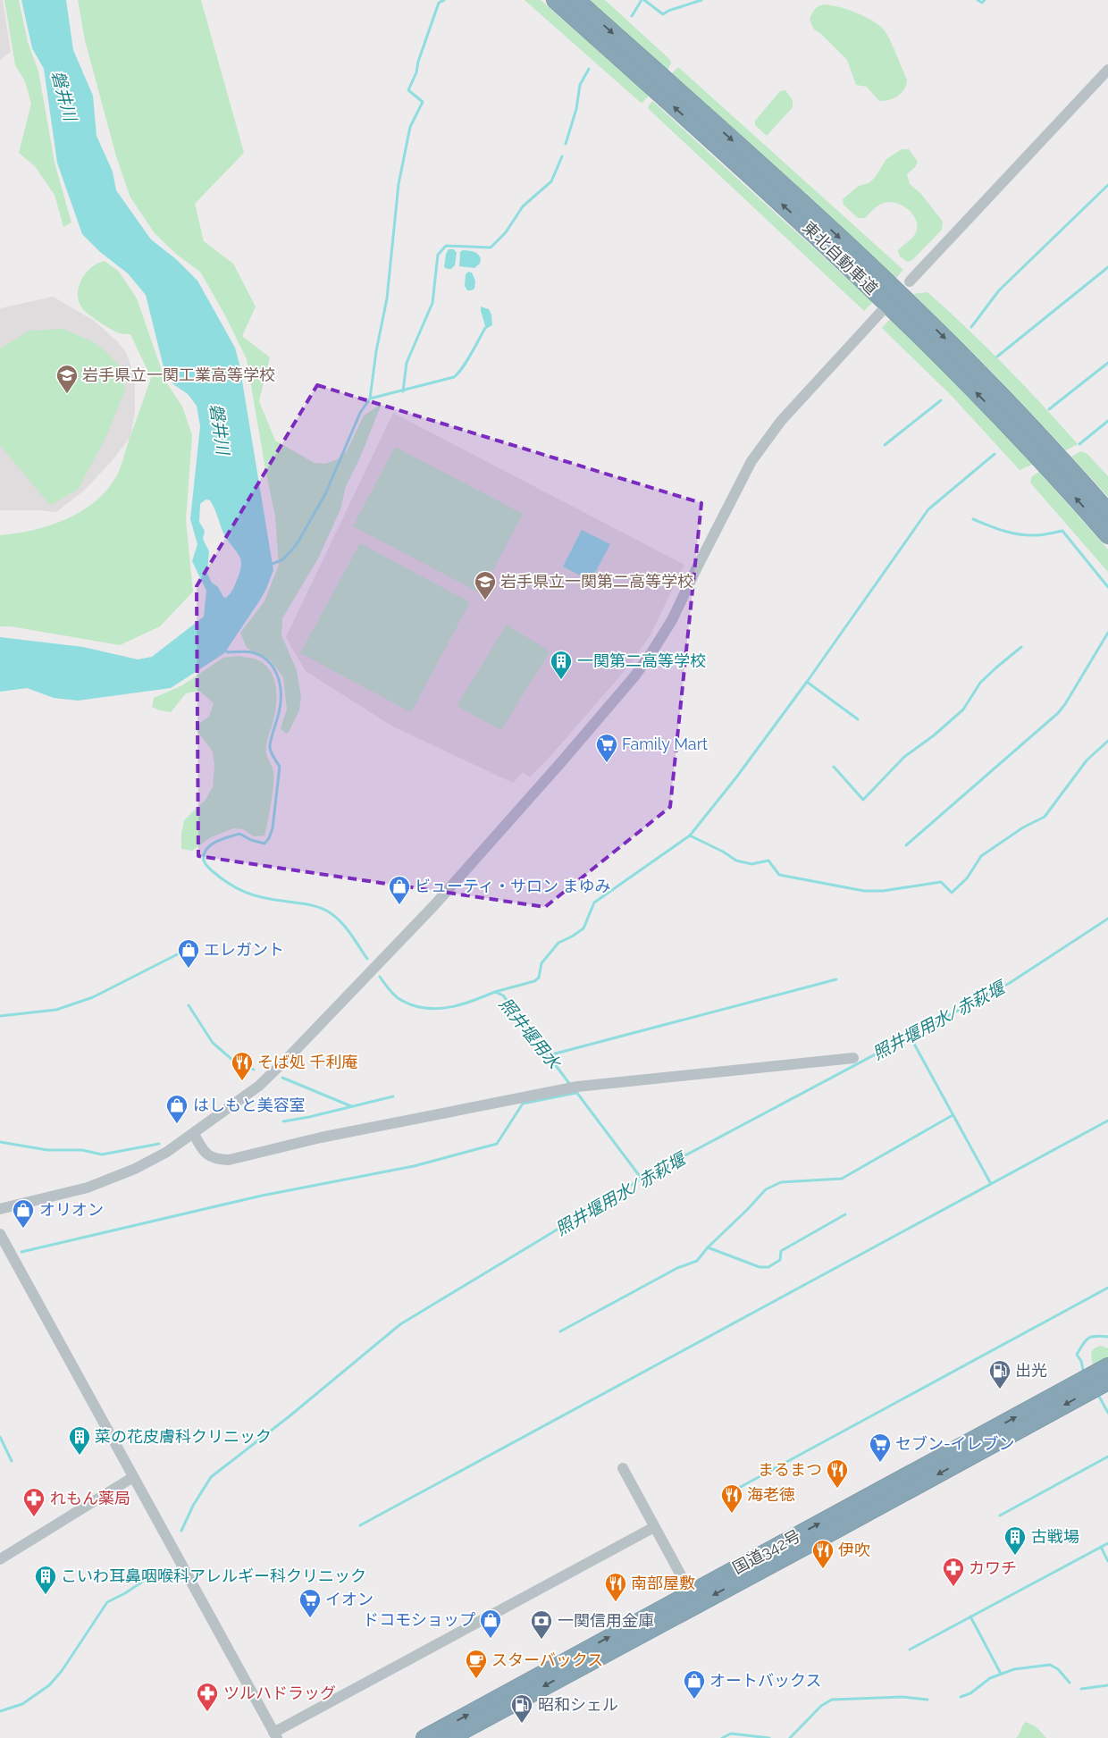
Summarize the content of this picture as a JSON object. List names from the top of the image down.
{
  "streets": {
    "highway": ["東北自動車道", "国道342号"]
  },
  "water": ["磐井川", "照井堰用水/赤萩堰", "照井堰用水"],
  "places": {
    "school or university": ["岩手県立一関工業高等学校", "岩手県立一関第二高等学校"],
    "building": [
      "一関第二高等学校",
      "菜の花皮膚科クリニック",
      "古戦場",
      "こいわ耳鼻咽喉科アレルギー科クリニック"
    ],
    "supermarket": ["Family Mart", "セブン-イレブン", "イオン"],
    "shop": [
      "ビューティ・サロン まゆみ",
      "エレガント",
      "はしもと美容室",
      "オリオン",
      "ドコモショップ",
      "オートバックス"
    ],
    "restaurant": [
      "そば処 千利庵",
      "まるまつ",
      "海老徳",
      "伊吹",
      "南部屋敷"
    ],
    "fuel station": ["出光", "昭和シェル"],
    "pharmacy": ["れもん薬局", "カワチ", "ツルハドラッグ"],
    "bank": ["一関信用金庫"],
    "cafe": ["スターバックス"]
  }
}
